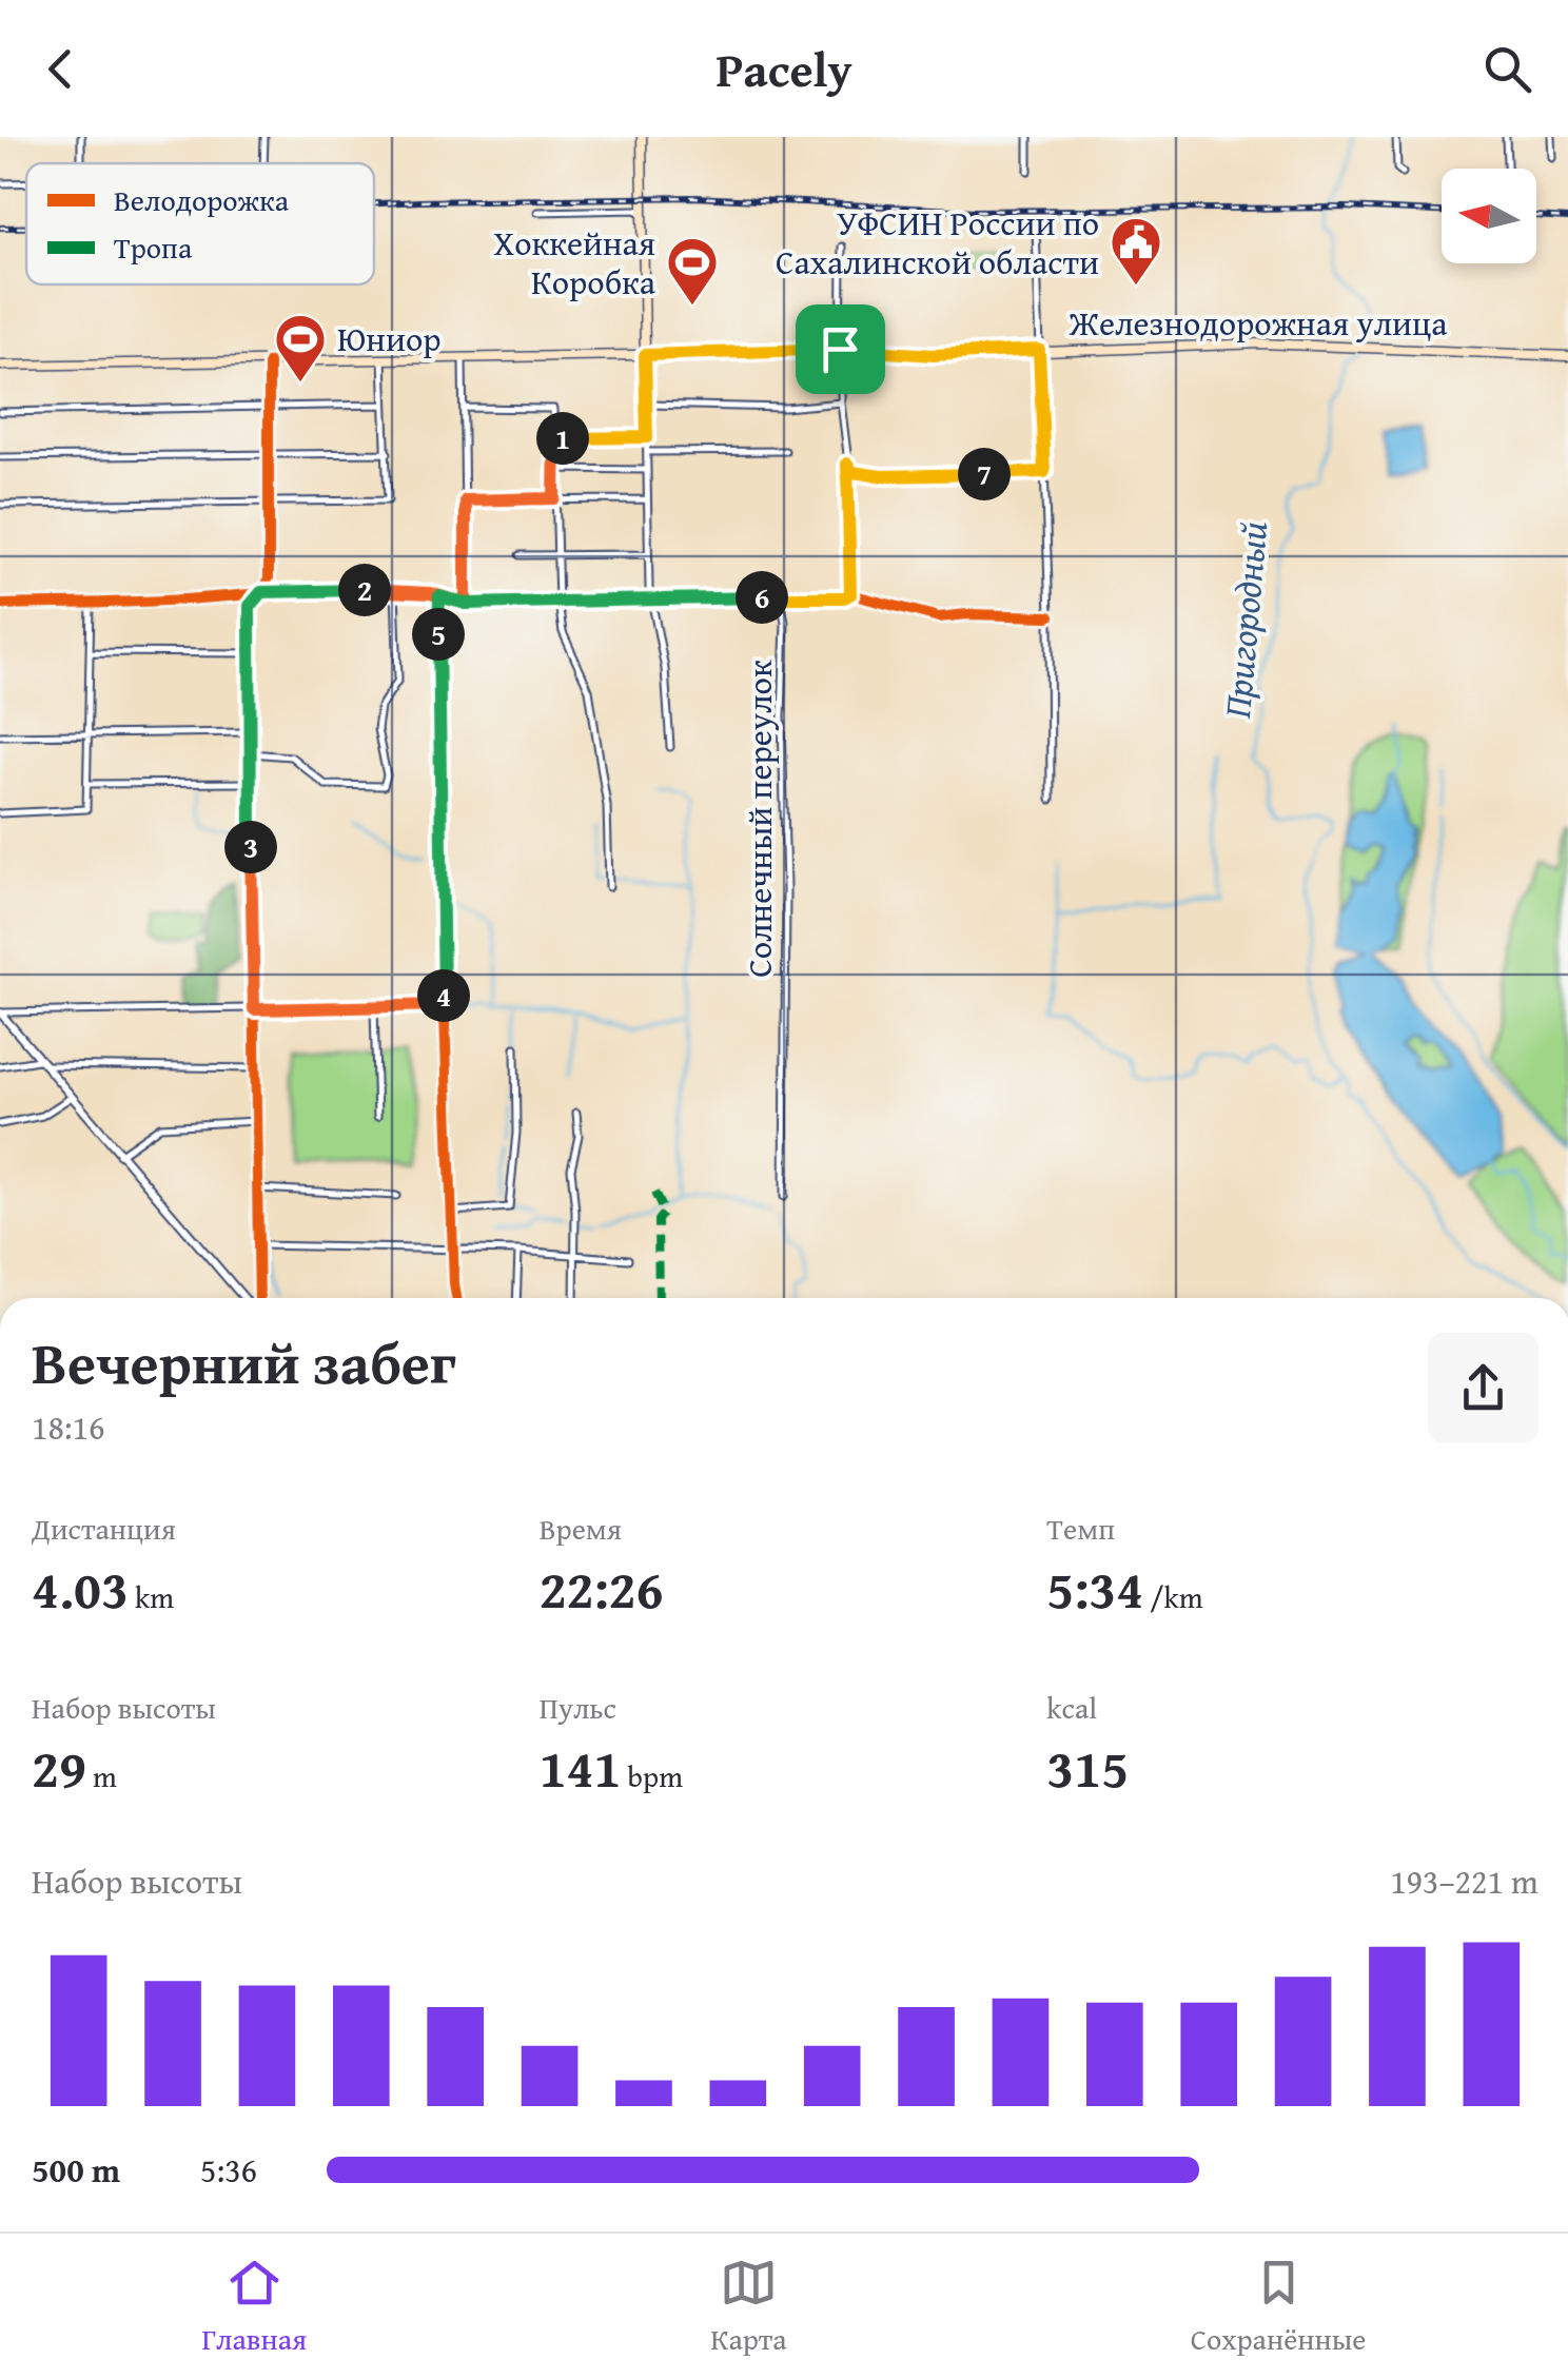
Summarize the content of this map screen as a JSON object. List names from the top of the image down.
{
  "streets": {
    "main road": ["Железнодорожная улица"],
    "street": ["Солнечный переулок"]
  },
  "water": ["Пригородный"],
  "places": {
    "public building": ["УФСИН России по Сахалинской области"],
    "sports": ["Хоккейная Коробка", "Юниор"]
  },
  "legend": ["Велодорожка", "Тропа"],
  "north": "left",
  "page": {
    "header": "Pacely",
    "pins": [
      "1",
      "7",
      "2",
      "6",
      "5",
      "3",
      "4"
    ],
    "heading": ["Вечерний забег", "18:16"],
    "stats": [
      ["Дистанция", "4.03 km"],
      ["Время", "22:26"],
      ["Темп", "5:34 /km"],
      ["Набор высоты", "29 m"],
      ["Пульс", "141 bpm"],
      ["kcal", "315"]
    ],
    "chart": ["Набор высоты", "193–221 m"],
    "list": [
      {
        "name": "500 m",
        "note": "5:36"
      }
    ],
    "tabs": ["Главная", "Карта", "Сохранённые"]
  }
}
